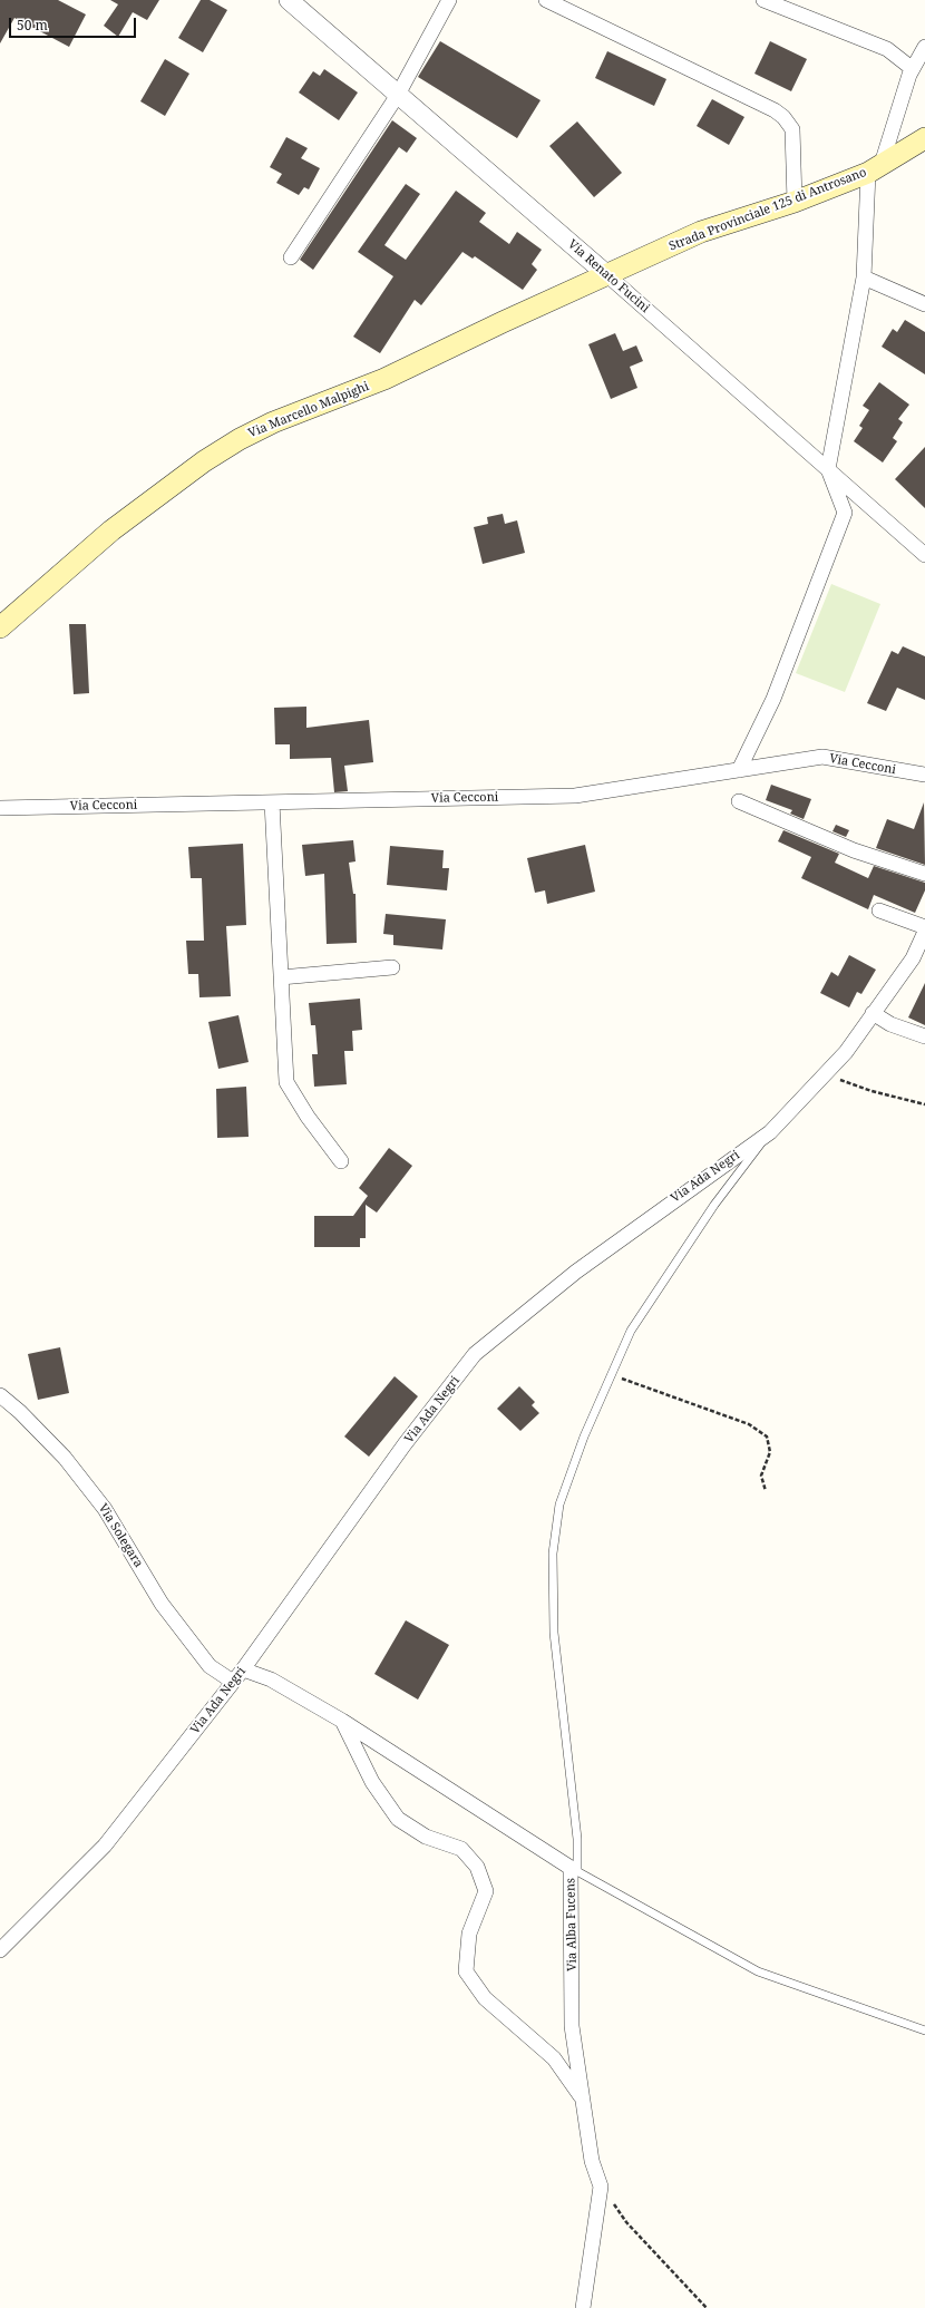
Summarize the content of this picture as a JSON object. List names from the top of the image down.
{
  "streets": {
    "main road": ["Strada Provinciale 125 di Antrosano", "Via Marcello Malpighi"],
    "street": [
      "Via Renato Fucini",
      "Via Cecconi",
      "Via Ada Negri",
      "Via Solegara",
      "Via Alba Fucens"
    ]
  },
  "crossings": [
    ["Strada Provinciale 125 di Antrosano", "Via Renato Fucini"],
    ["Strada Provinciale 125 di Antrosano", "Via Marcello Malpighi"],
    ["Via Renato Fucini", "Via Marcello Malpighi"],
    ["Via Ada Negri", "Via Solegara"],
    ["Via Ada Negri", "Via Alba Fucens"]
  ],
  "scale_bar": "50 m"
}
